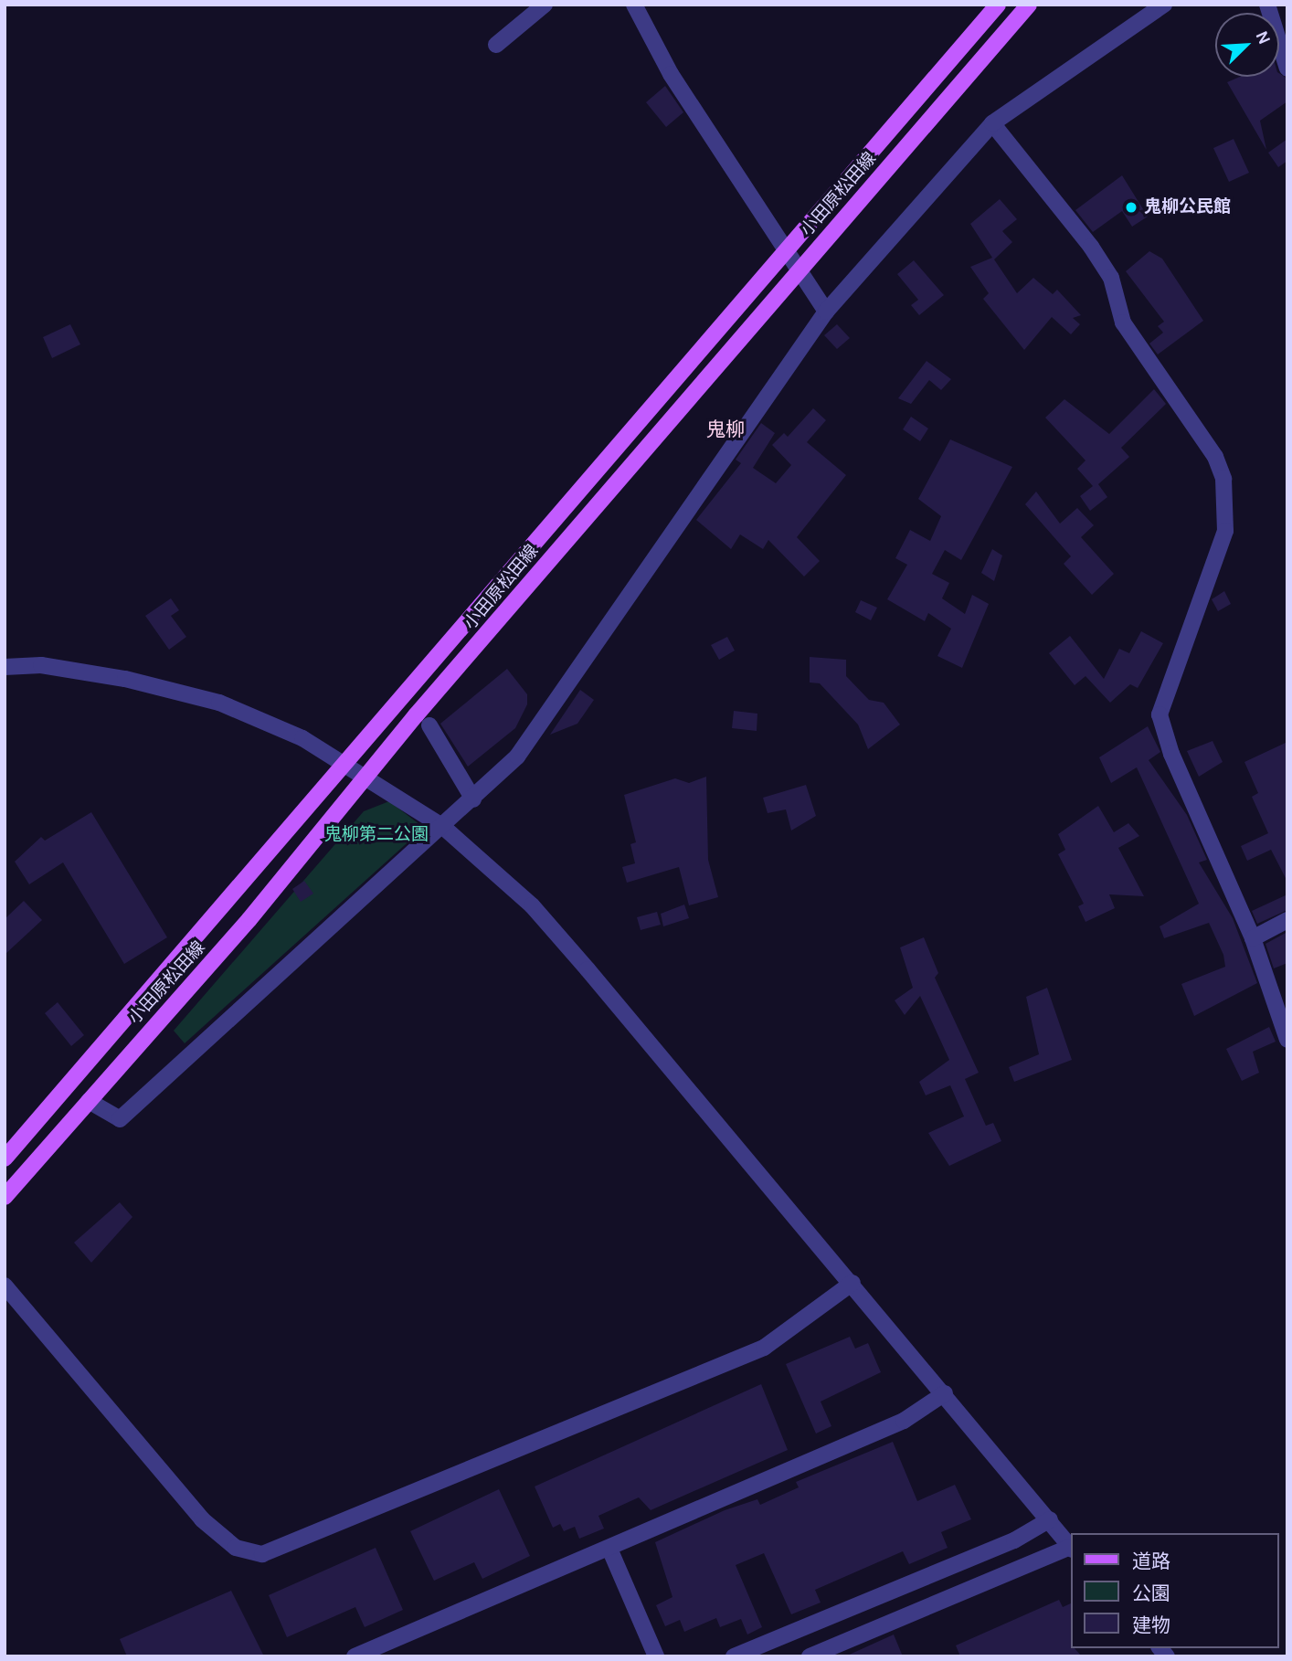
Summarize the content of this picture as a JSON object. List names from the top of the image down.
{
  "streets": {
    "main road": ["小田原松田線"]
  },
  "districts": ["鬼柳"],
  "parks": ["鬼柳第二公園"],
  "places": ["鬼柳公民館"],
  "legend": ["道路", "公園", "建物"],
  "north": "top right"
}
